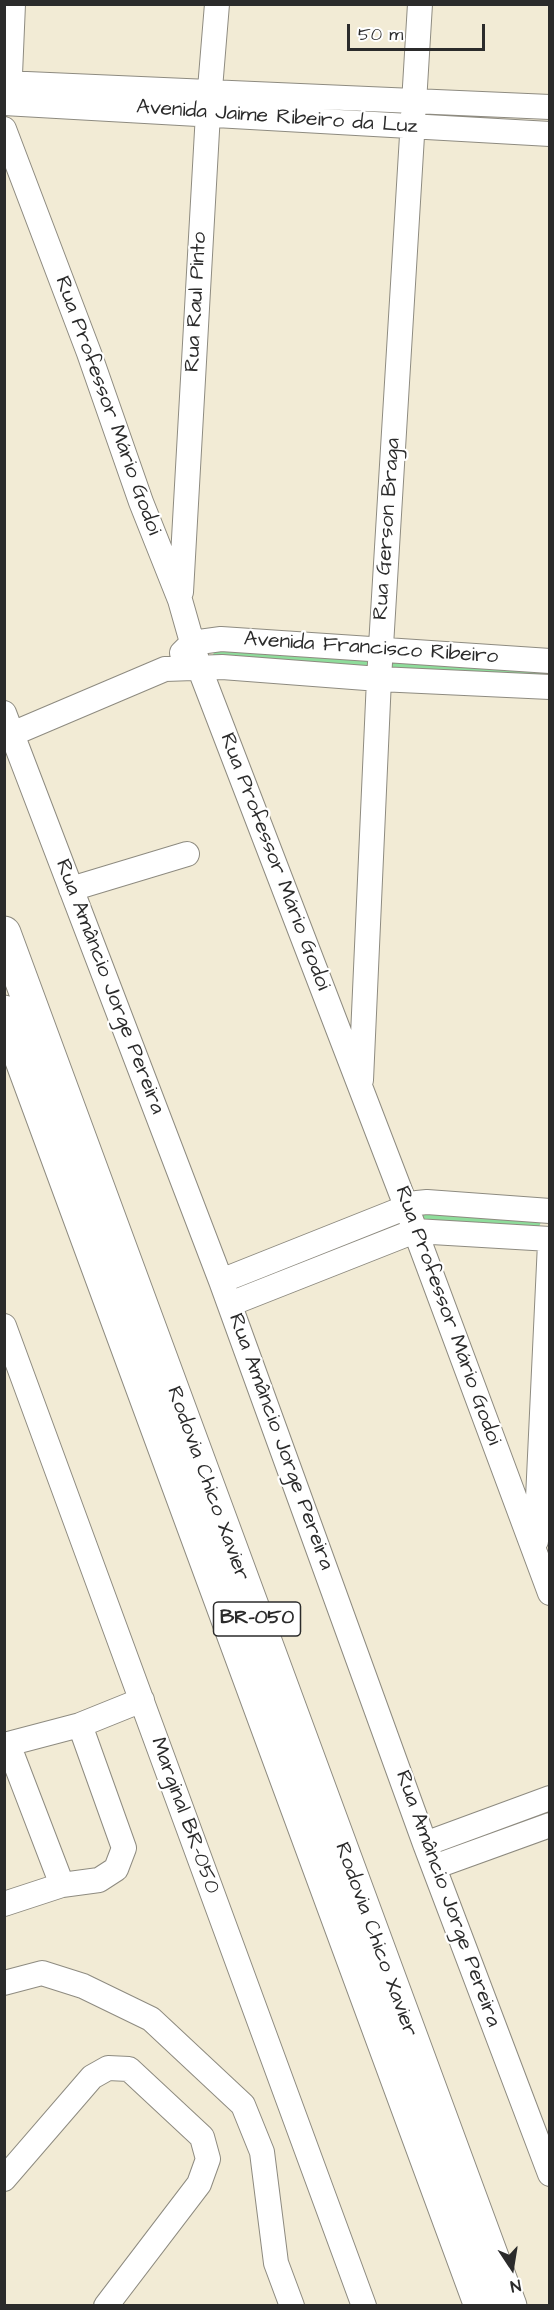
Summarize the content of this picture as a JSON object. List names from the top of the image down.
{
  "streets": {
    "highway": ["Rodovia Chico Xavier", "BR-050"],
    "street": [
      "Avenida Jaime Ribeiro da Luz",
      "Rua Raul Pinto",
      "Rua Professor Mário Godoi",
      "Rua Gerson Braga",
      "Avenida Francisco Ribeiro",
      "Rua Amâncio Jorge Pereira",
      "Marginal BR-050"
    ]
  },
  "crossings": [
    ["Avenida Jaime Ribeiro da Luz", "Rua Raul Pinto"],
    ["Avenida Jaime Ribeiro da Luz", "Rua Gerson Braga"],
    ["Rua Raul Pinto", "Rua Professor Mário Godoi"],
    ["Rua Professor Mário Godoi", "Rua Gerson Braga"],
    ["Rua Professor Mário Godoi", "Avenida Francisco Ribeiro"],
    ["Rua Gerson Braga", "Avenida Francisco Ribeiro"]
  ],
  "scale_bar": "50 m",
  "north": "bottom"
}
